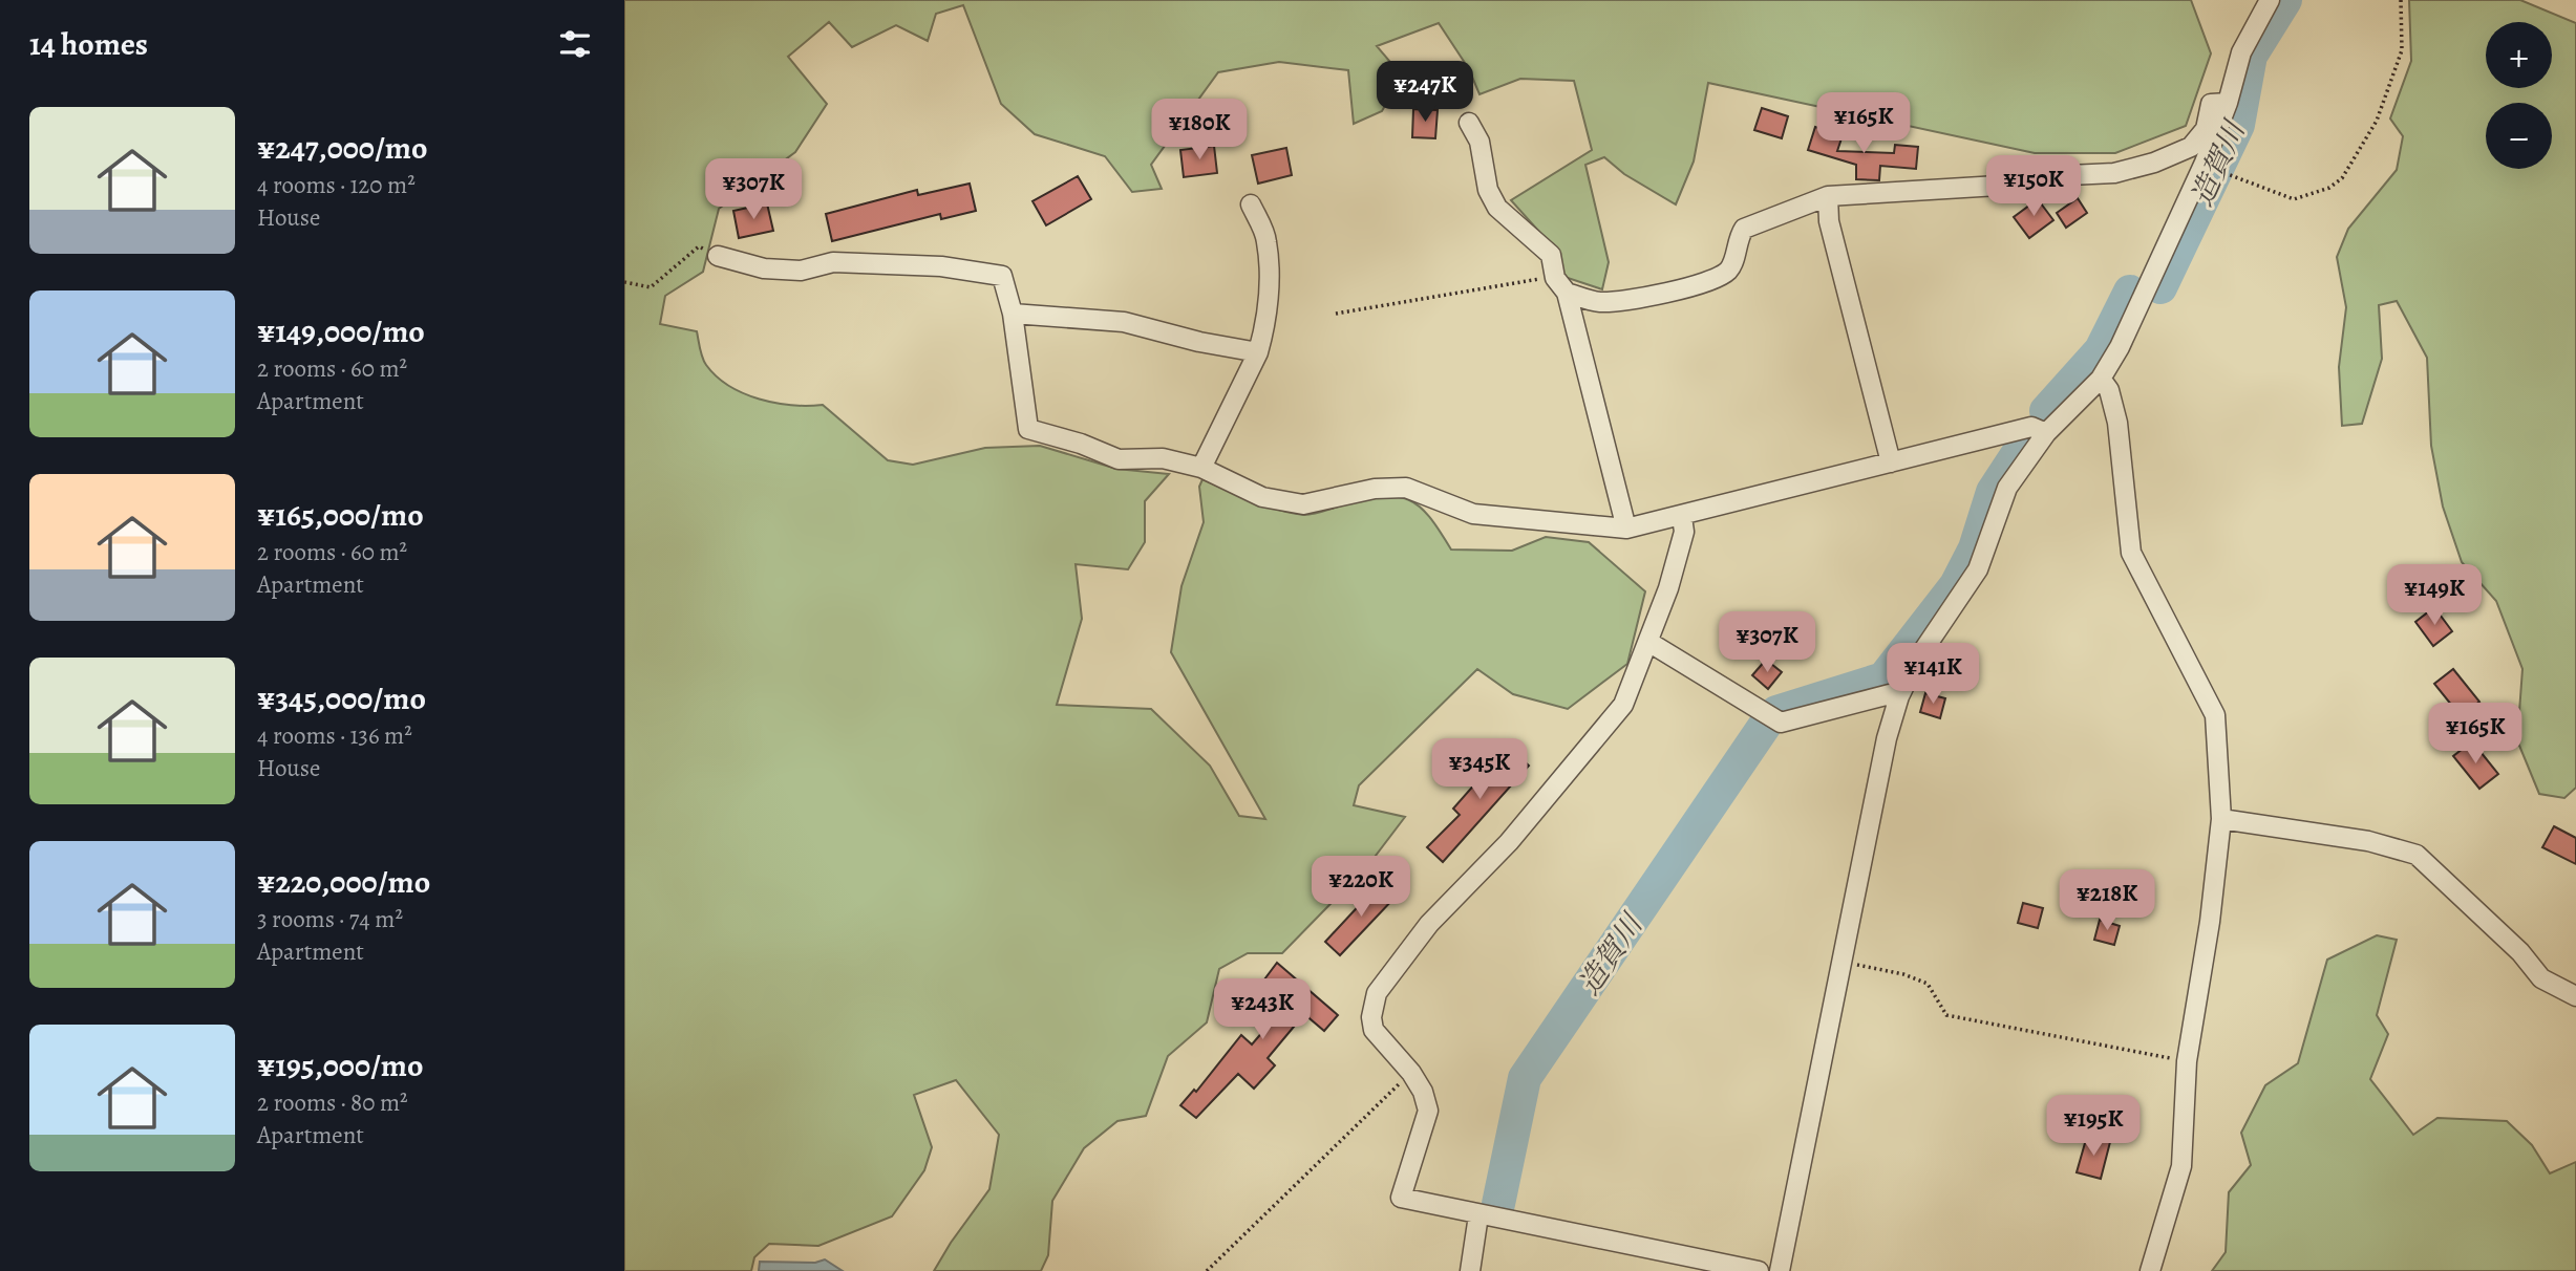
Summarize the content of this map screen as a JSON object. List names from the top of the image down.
{
  "water": ["造賀川"],
  "page": {
    "heading": "14 homes",
    "map_buttons": ["+", "−"],
    "price": [
      "¥247K",
      "¥165K",
      "¥180K",
      "¥150K",
      "¥307K",
      "¥149K",
      "¥307K",
      "¥141K",
      "¥165K",
      "¥345K",
      "¥220K",
      "¥218K",
      "¥243K",
      "¥195K"
    ],
    "list": [
      {
        "name": "¥247,000/mo",
        "note": "4 rooms · 120 m² · House"
      },
      {
        "name": "¥149,000/mo",
        "note": "2 rooms · 60 m² · Apartment"
      },
      {
        "name": "¥165,000/mo",
        "note": "2 rooms · 60 m² · Apartment"
      },
      {
        "name": "¥345,000/mo",
        "note": "4 rooms · 136 m² · House"
      },
      {
        "name": "¥220,000/mo",
        "note": "3 rooms · 74 m² · Apartment"
      },
      {
        "name": "¥195,000/mo",
        "note": "2 rooms · 80 m² · Apartment"
      }
    ]
  }
}
